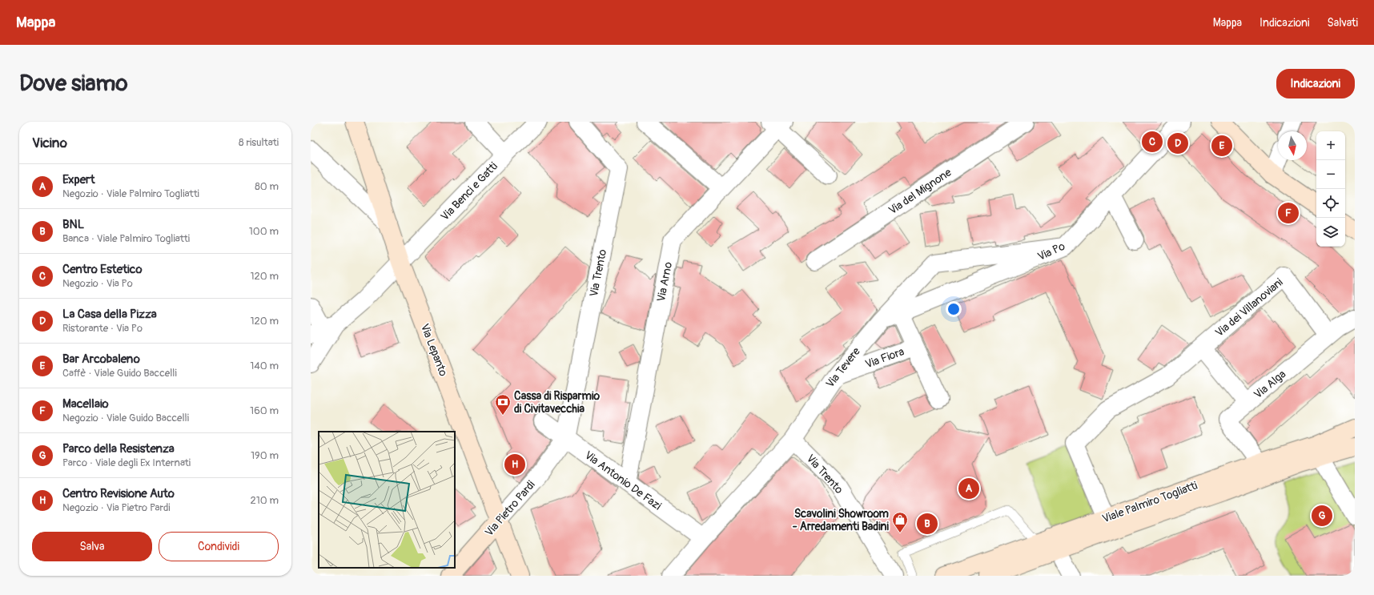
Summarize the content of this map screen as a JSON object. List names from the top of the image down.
{
  "streets": {
    "street": [
      "Via Benci e Gatti",
      "Via del Mignone",
      "Via Po",
      "Via Trento",
      "Via Arno",
      "Via dei Villanoviani",
      "Via Lepanto",
      "Via Fiora",
      "Via Tevere",
      "Via Alga",
      "Via Antonio De Fazi",
      "Viale Palmiro Togliatti",
      "Via Pietro Pardi"
    ]
  },
  "crossings": [
    ["Via Benci e Gatti", "Via Lepanto"],
    ["Via Po", "Via Tevere"],
    ["Via Trento", "Via Tevere"],
    ["Via Trento", "Via Antonio De Fazi"],
    ["Via Trento", "Via Pietro Pardi"],
    ["Via Arno", "Via Antonio De Fazi"],
    ["Via dei Villanoviani", "Via Alga"],
    ["Via dei Villanoviani", "Viale Palmiro Togliatti"],
    ["Via Lepanto", "Via Pietro Pardi"],
    ["Via Fiora", "Via Tevere"],
    ["Via Tevere", "Via Antonio De Fazi"],
    ["Via Alga", "Viale Palmiro Togliatti"],
    ["Via Antonio De Fazi", "Via Pietro Pardi"]
  ],
  "places": {
    "bank": ["Cassa di Risparmio di Civitavecchia"],
    "shop": ["Scavolini Showroom - Arredamenti Badini"]
  },
  "north": "bottom",
  "page": {
    "header": "Mappa",
    "nav": ["Mappa", "Indicazioni", "Salvati"],
    "buttons": [
      "Indicazioni",
      ["Salva", "Condividi"]
    ],
    "title": "Dove siamo",
    "heading": ["Vicino", "8 risultati"],
    "pins": [
      "C",
      "D",
      "E",
      "F",
      "H",
      "A",
      "G",
      "B"
    ],
    "map_buttons": ["+", "−"],
    "list": [
      {
        "mark": "A",
        "name": "Expert",
        "note": "Negozio · Viale Palmiro Togliatti",
        "value": "80 m"
      },
      {
        "mark": "B",
        "name": "BNL",
        "note": "Banca · Viale Palmiro Togliatti",
        "value": "100 m"
      },
      {
        "mark": "C",
        "name": "Centro Estetico",
        "note": "Negozio · Via Po",
        "value": "120 m"
      },
      {
        "mark": "D",
        "name": "La Casa della Pizza",
        "note": "Ristorante · Via Po",
        "value": "120 m"
      },
      {
        "mark": "E",
        "name": "Bar Arcobaleno",
        "note": "Caffè · Viale Guido Baccelli",
        "value": "140 m"
      },
      {
        "mark": "F",
        "name": "Macellaio",
        "note": "Negozio · Viale Guido Baccelli",
        "value": "160 m"
      },
      {
        "mark": "G",
        "name": "Parco della Resistenza",
        "note": "Parco · Viale degli Ex Internati",
        "value": "190 m"
      },
      {
        "mark": "H",
        "name": "Centro Revisione Auto",
        "note": "Negozio · Via Pietro Pardi",
        "value": "210 m"
      }
    ]
  }
}
